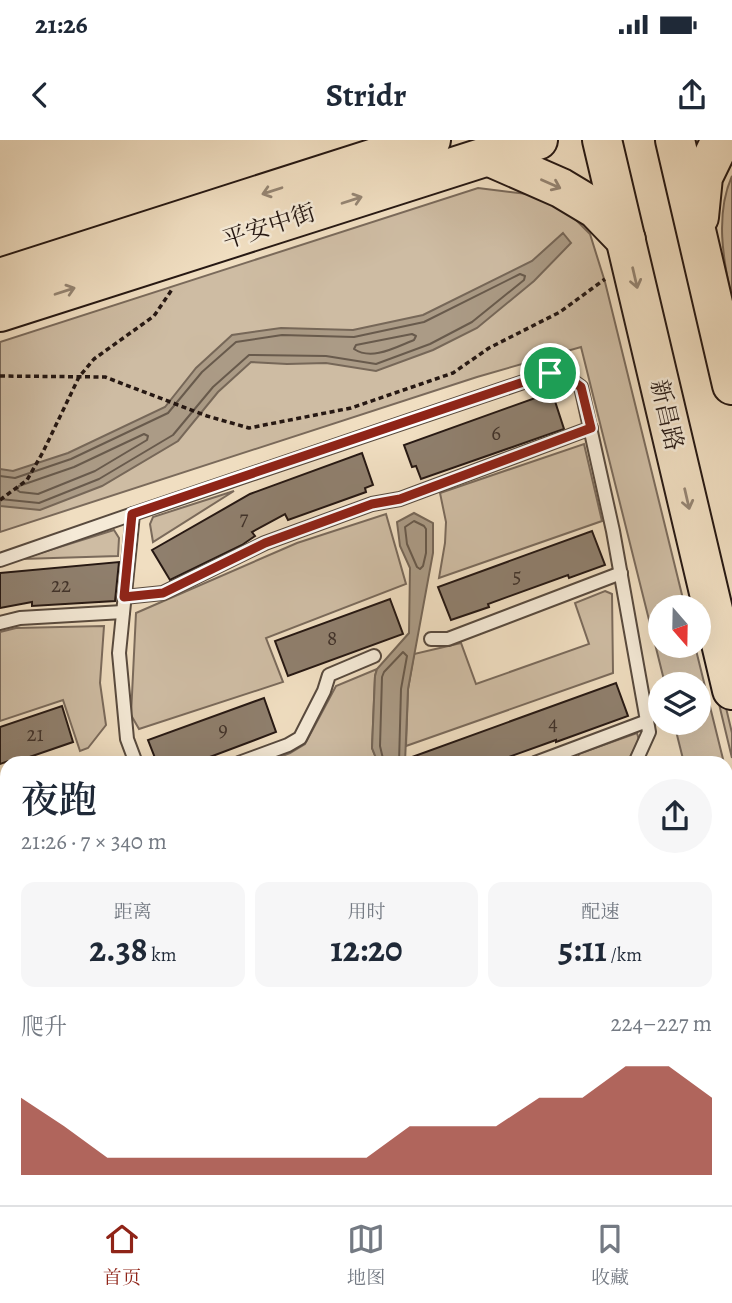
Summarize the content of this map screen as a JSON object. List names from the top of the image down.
{
  "streets": {
    "main road": ["平安中街", "新昌路"]
  },
  "house_numbers": [
    "6",
    "7",
    "5",
    "22",
    "8",
    "4",
    "9",
    "21"
  ],
  "north": "bottom",
  "page": {
    "status": "21:26",
    "header": "Stridr",
    "heading": ["夜跑", "21:26 · 7 × 340 m"],
    "stats": [
      ["距离", "2.38 km"],
      ["用时", "12:20"],
      ["配速", "5:11 /km"]
    ],
    "chart": ["爬升", "224–227 m"],
    "tabs": ["首页", "地图", "收藏"]
  }
}
